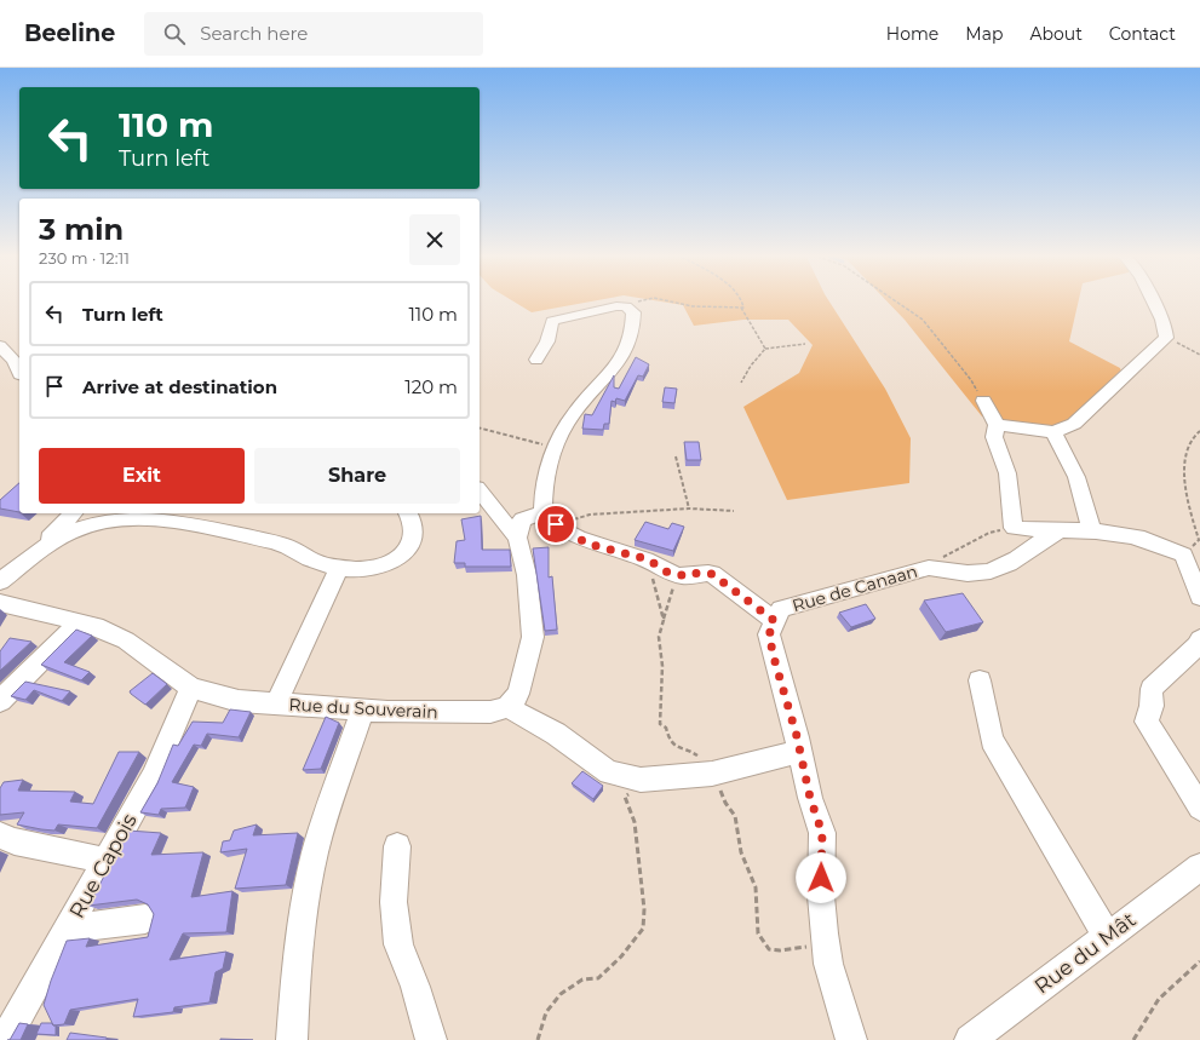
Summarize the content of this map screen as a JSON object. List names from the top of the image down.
{
  "streets": {
    "street": [
      "Rue de Canaan",
      "Rue du Souverain",
      "Rue Capois",
      "Rue du Mât"
    ]
  },
  "crossings": [
    ["Rue du Souverain", "Rue Capois"]
  ],
  "page": {
    "header": "Beeline",
    "search": "Search here",
    "nav": [
      "Home",
      "Map",
      "About",
      "Contact"
    ],
    "turn": ["110 m", "Turn left"],
    "heading": ["3 min", "230 m · 12:11"],
    "list": [
      {
        "name": "Turn left",
        "value": "110 m"
      },
      {
        "name": "Arrive at destination",
        "value": "120 m"
      }
    ],
    "buttons": ["Exit", "Share"]
  }
}
